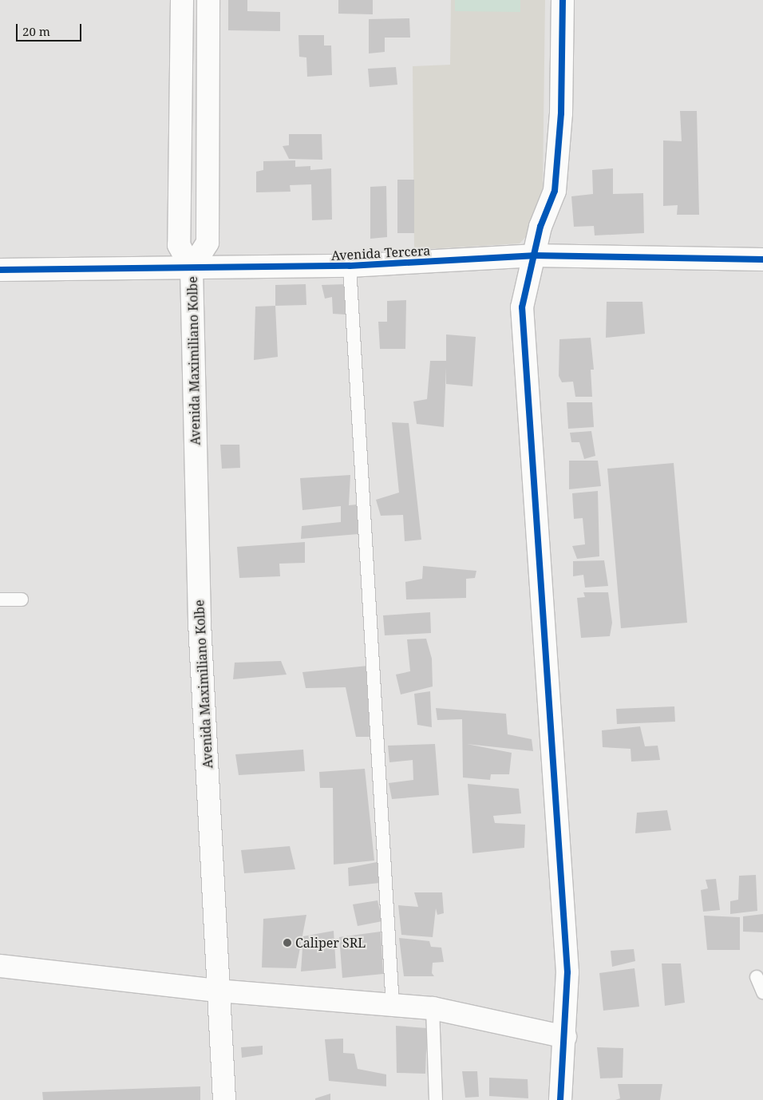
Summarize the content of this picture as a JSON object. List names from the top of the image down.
{
  "streets": {
    "street": ["Avenida Tercera", "Avenida Maximiliano Kolbe"]
  },
  "crossings": [
    ["Avenida Tercera", "Avenida Maximiliano Kolbe"]
  ],
  "places": ["Caliper SRL"],
  "scale_bar": "20 m"
}
